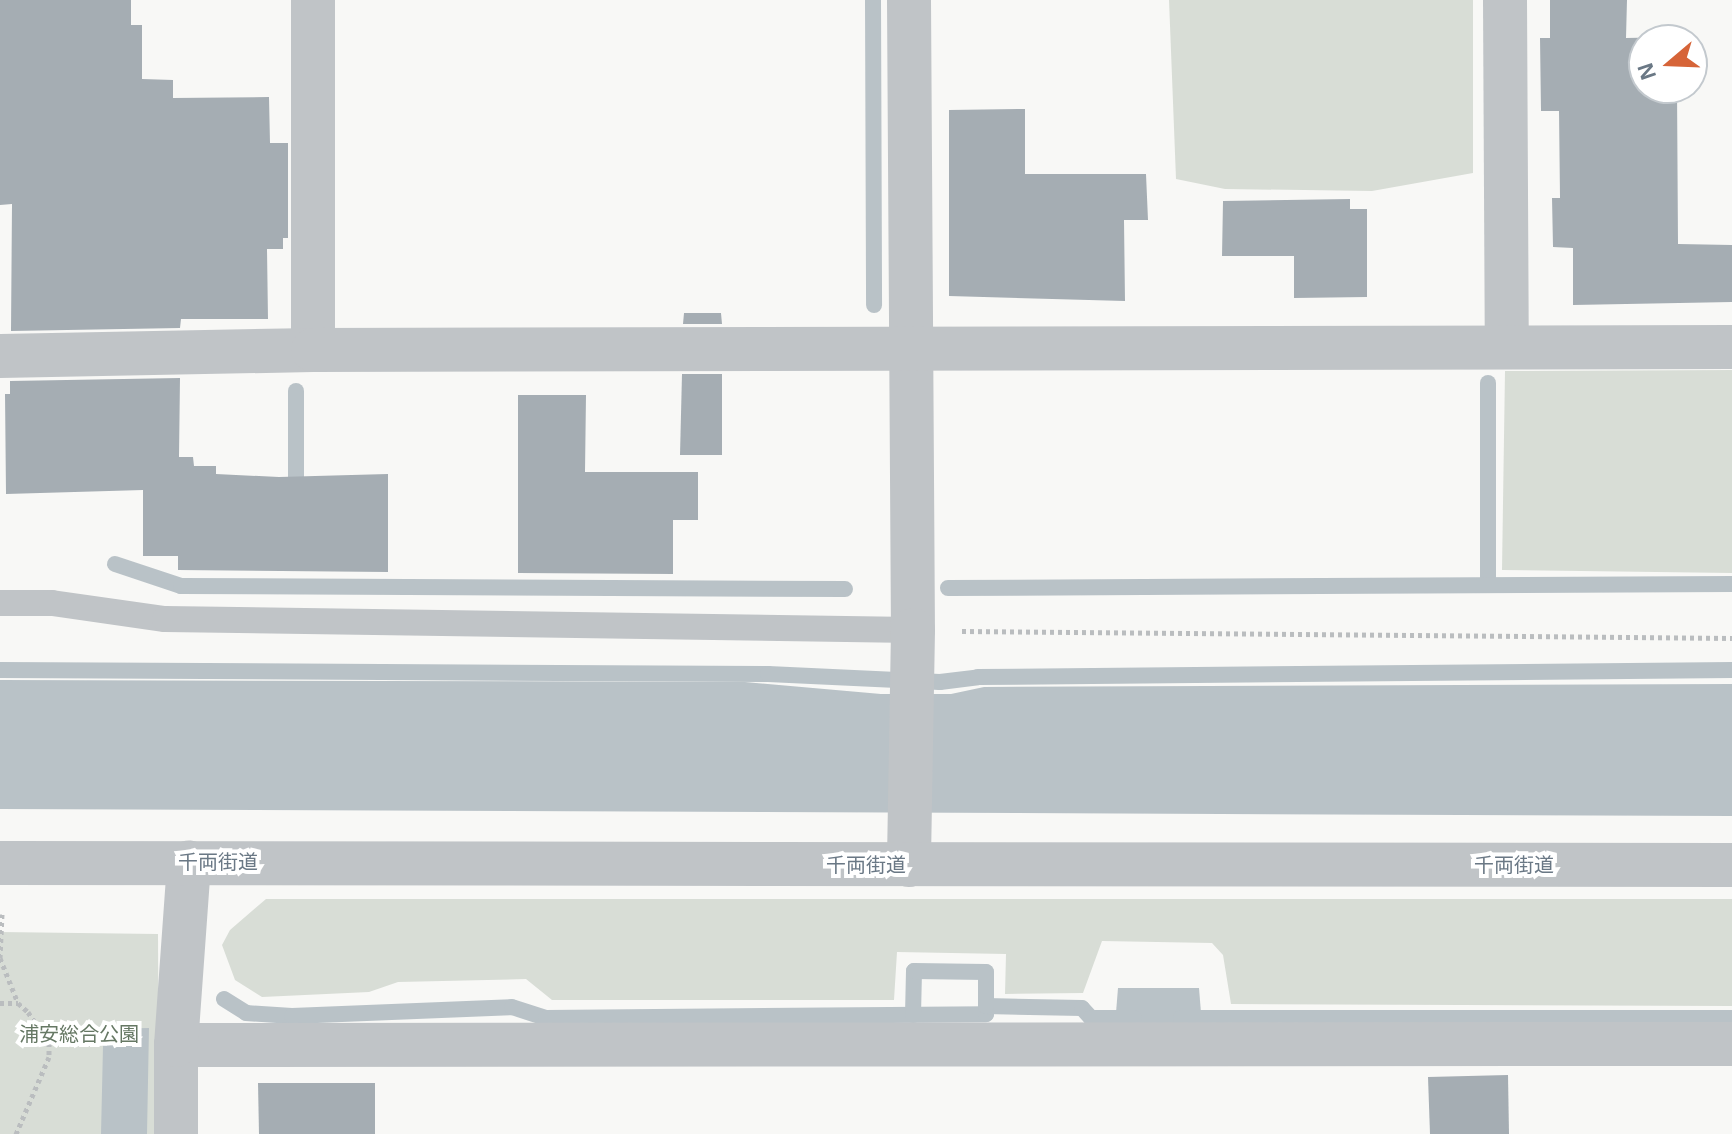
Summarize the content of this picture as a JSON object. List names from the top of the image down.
{
  "streets": {
    "street": ["千両街道"]
  },
  "parks": ["浦安総合公園"],
  "north": "left"
}
